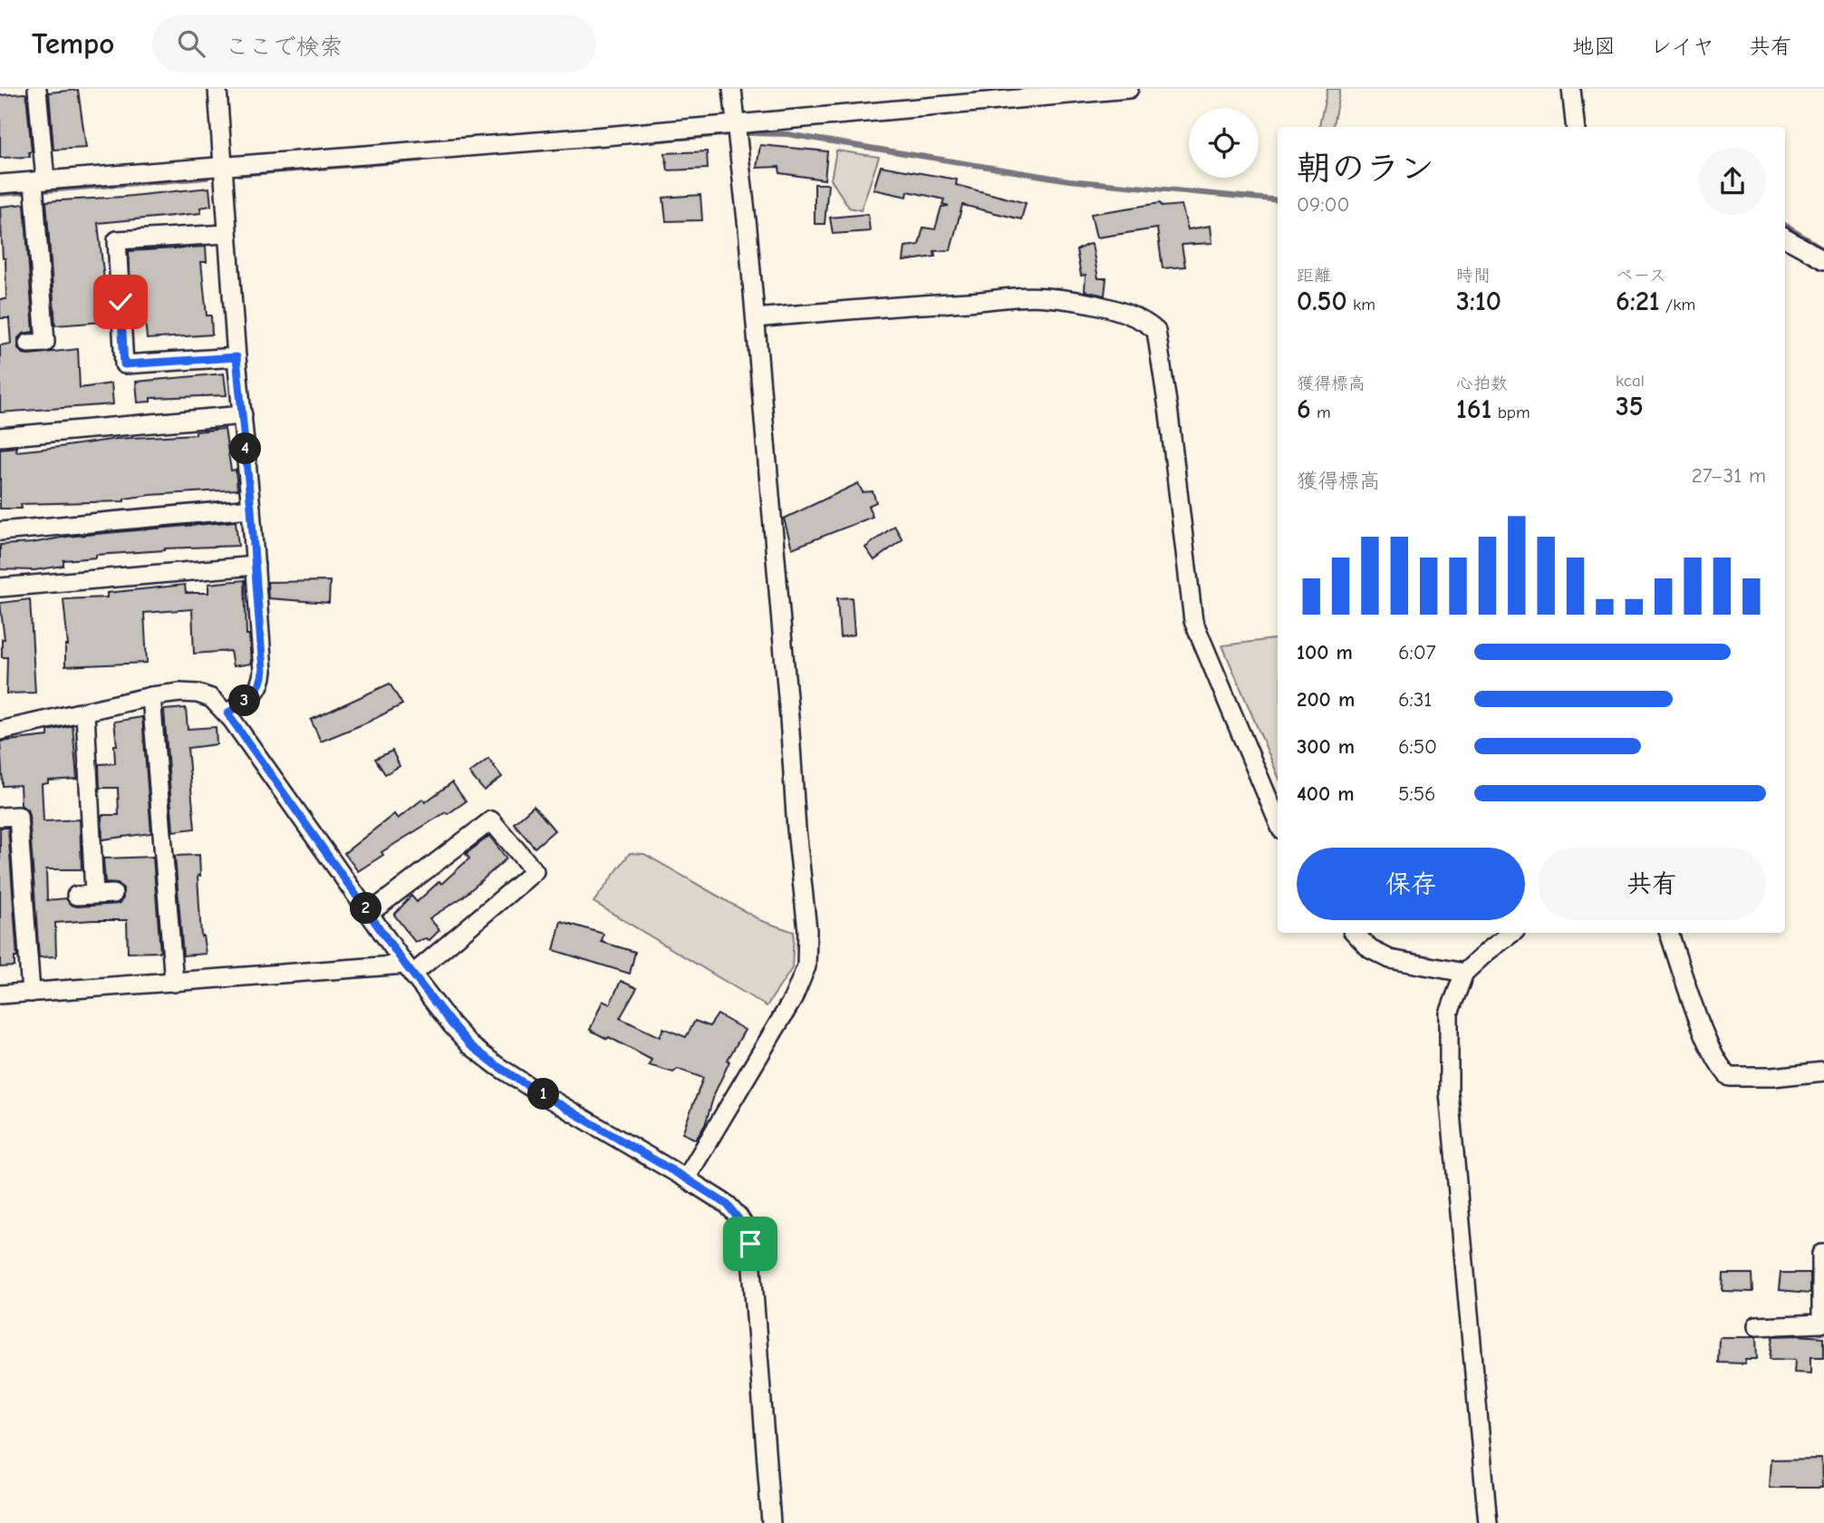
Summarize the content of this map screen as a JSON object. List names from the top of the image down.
{
  "page": {
    "header": "Tempo",
    "search": "ここで検索",
    "nav": ["地図", "レイヤ", "共有"],
    "heading": ["朝のラン", "09:00"],
    "stats": [
      ["距離", "0.50 km"],
      ["時間", "3:10"],
      ["ペース", "6:21 /km"],
      ["獲得標高", "6 m"],
      ["心拍数", "161 bpm"],
      ["kcal", "35"]
    ],
    "pins": [
      "4",
      "3",
      "2",
      "1"
    ],
    "chart": ["獲得標高", "27–31 m"],
    "list": [
      {
        "name": "100 m",
        "note": "6:07"
      },
      {
        "name": "200 m",
        "note": "6:31"
      },
      {
        "name": "300 m",
        "note": "6:50"
      },
      {
        "name": "400 m",
        "note": "5:56"
      }
    ],
    "buttons": ["保存", "共有"]
  }
}
